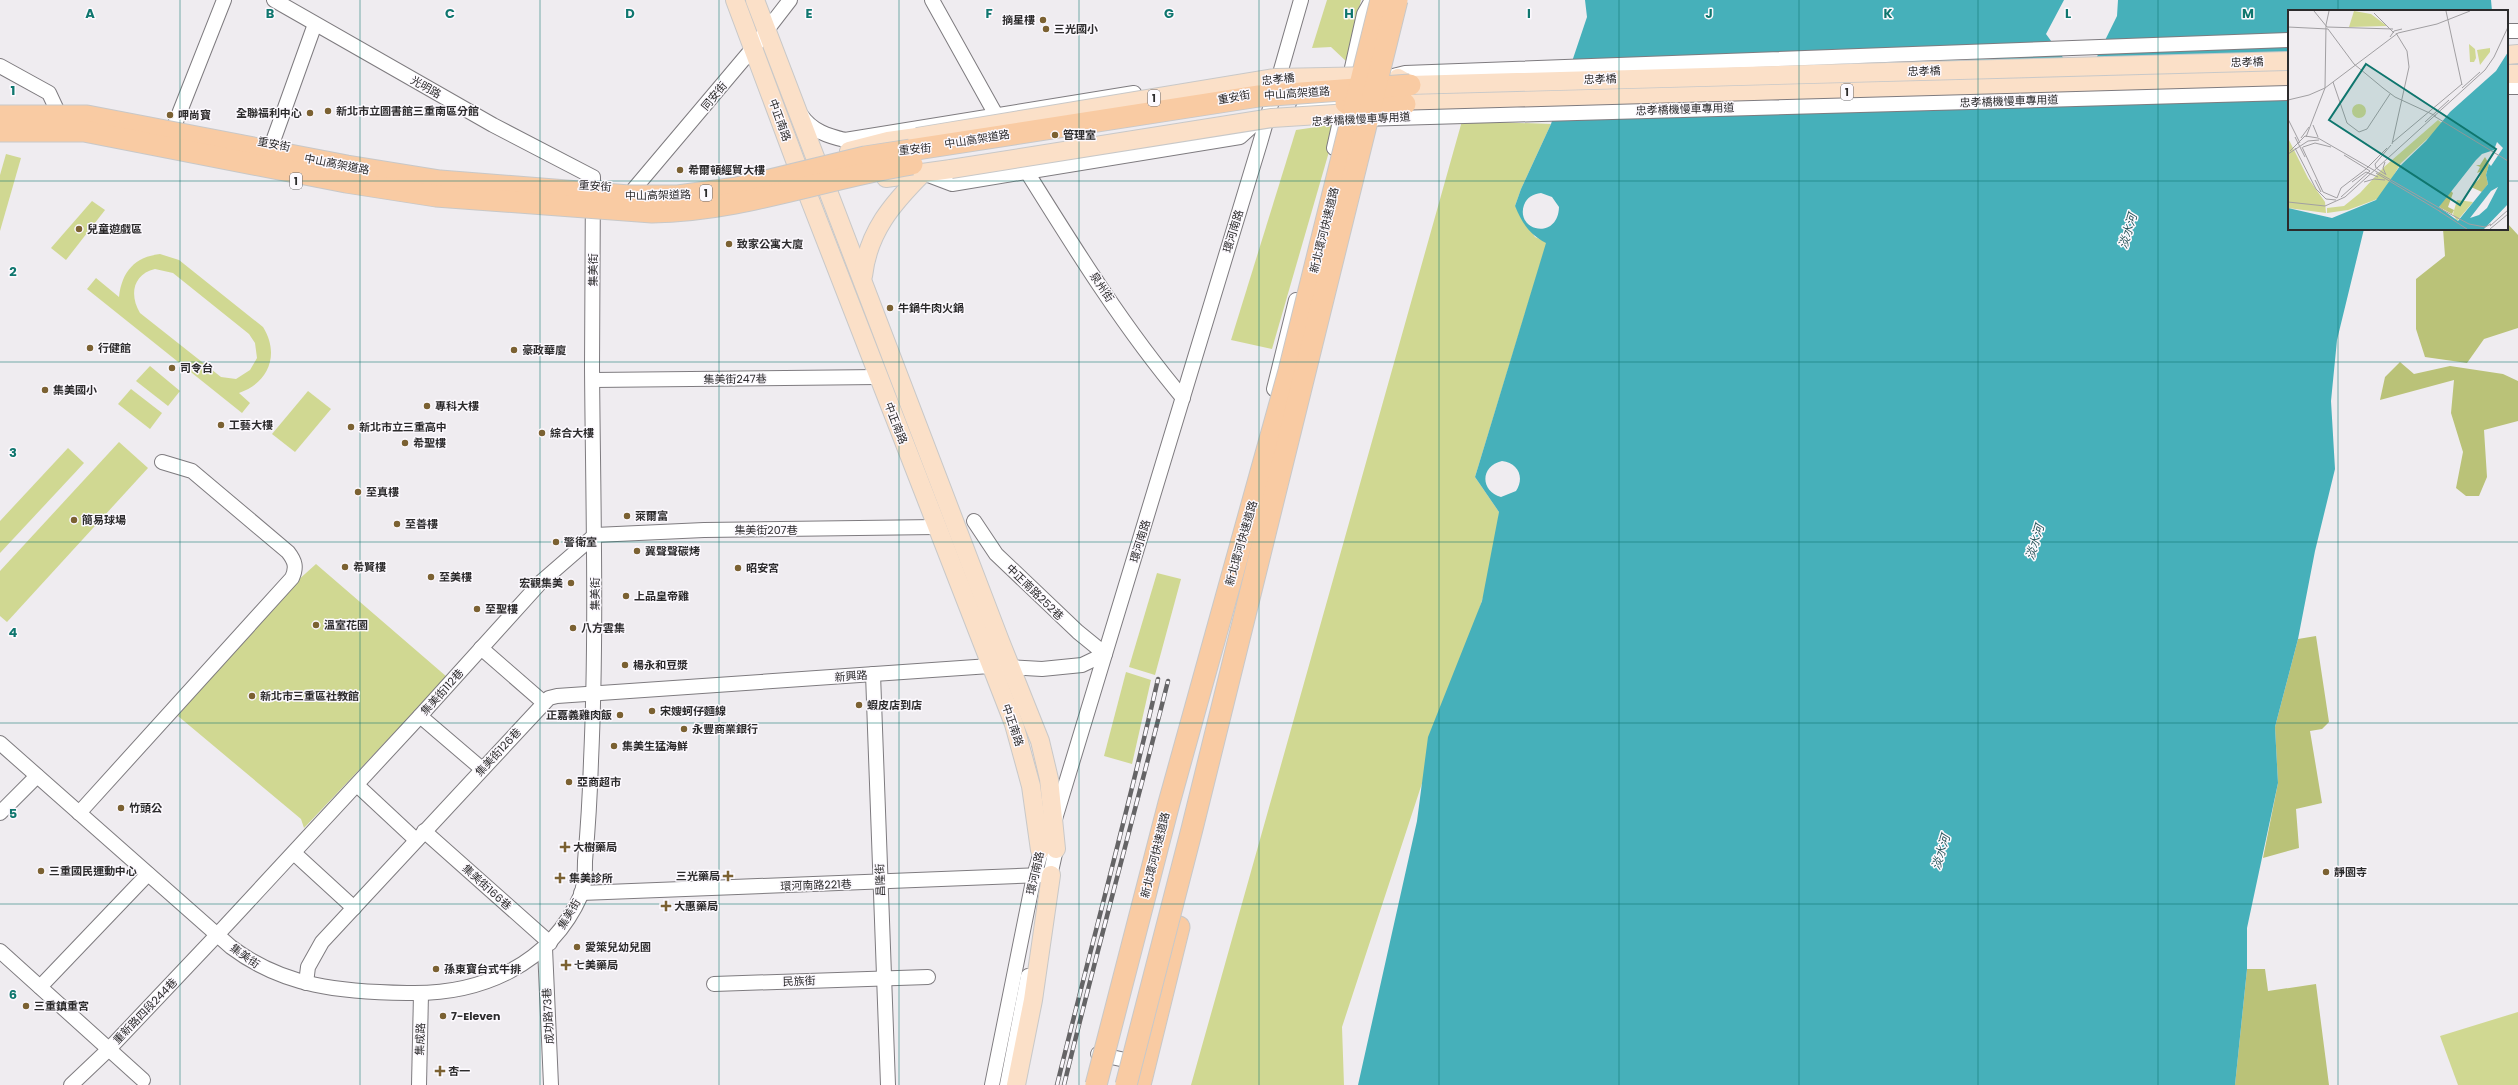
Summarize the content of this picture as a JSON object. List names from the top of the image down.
{
  "streets": {
    "highway": ["1", "中山高架道路", "新北環河快速道路"],
    "main road": ["忠孝橋", "重安街", "中正南路"],
    "street": [
      "光明路",
      "同安街",
      "忠孝橋機慢車專用道",
      "環河南路",
      "集美街",
      "泉州街",
      "集美街247巷",
      "集美街207巷",
      "中正南路252巷",
      "新興路",
      "集美街112巷",
      "集美街126巷",
      "昌隆街",
      "環河南路221巷",
      "集美街166巷",
      "民族街",
      "重新路四段244巷",
      "成功路73巷",
      "集成路"
    ]
  },
  "crossings": [
    ["忠孝橋", "中山高架道路"],
    ["忠孝橋", "重安街"],
    ["忠孝橋", "忠孝橋機慢車專用道"],
    ["光明路", "重安街"],
    ["光明路", "集美街"],
    ["同安街", "重安街"],
    ["同安街", "中正南路"],
    ["重安街", "中正南路"],
    ["重安街", "環河南路"],
    ["重安街", "集美街"],
    ["重安街", "泉州街"],
    ["中正南路", "環河南路"],
    ["中正南路", "集美街247巷"],
    ["中正南路", "集美街207巷"],
    ["中正南路", "新興路"],
    ["環河南路", "泉州街"],
    ["環河南路", "中正南路252巷"],
    ["環河南路", "新興路"],
    ["環河南路", "環河南路221巷"],
    ["集美街", "集美街247巷"],
    ["集美街", "集美街207巷"],
    ["集美街", "新興路"],
    ["集美街", "集美街112巷"],
    ["集美街", "集美街126巷"],
    ["集美街", "環河南路221巷"],
    ["集美街", "集美街166巷"],
    ["集美街", "重新路四段244巷"],
    ["集美街", "成功路73巷"],
    ["集美街", "集成路"],
    ["集美街207巷", "集美街112巷"],
    ["中正南路252巷", "新興路"],
    ["新興路", "集美街126巷"],
    ["新興路", "昌隆街"],
    ["集美街112巷", "重新路四段244巷"],
    ["集美街126巷", "集美街166巷"],
    ["昌隆街", "環河南路221巷"],
    ["昌隆街", "民族街"],
    ["集美街166巷", "成功路73巷"]
  ],
  "water": ["淡水河"],
  "places": {
    "other": [
      "摘星樓",
      "三光國小",
      "新北市立圖書館三重南區分館",
      "全聯福利中心",
      "呷尚寶",
      "管理室",
      "希爾頓經貿大樓",
      "兒童遊戲區",
      "致家公寓大廈",
      "牛鍋牛肉火鍋",
      "行健館",
      "豪政華廈",
      "司令台",
      "集美國小",
      "專科大樓",
      "工藝大樓",
      "新北市立三重高中",
      "綜合大樓",
      "希聖樓",
      "至真樓",
      "萊爾富",
      "簡易球場",
      "至善樓",
      "警衛室",
      "冀聲聲碳烤",
      "希賢樓",
      "昭安宮",
      "至美樓",
      "宏觀集美",
      "上品皇帝雞",
      "至聖樓",
      "溫室花園",
      "八方雲集",
      "楊永和豆漿",
      "新北市三重區社教館",
      "蝦皮店到店",
      "宋嫂蚵仔麵線",
      "正嘉義雞肉飯",
      "永豐商業銀行",
      "集美生猛海鮮",
      "亞商超市",
      "竹頭公",
      "三重國民運動中心",
      "靜園寺",
      "愛箂兒幼兒園",
      "孫東寶台式牛排",
      "三重鎮重宮",
      "7-Eleven"
    ],
    "health": [
      "大樹藥局",
      "三光藥局",
      "集美診所",
      "大惠藥局",
      "七美藥局",
      "杏一"
    ]
  },
  "grid": {
    "columns": [
      "A",
      "B",
      "C",
      "D",
      "E",
      "F",
      "G",
      "H",
      "I",
      "J",
      "K",
      "L",
      "M"
    ],
    "rows": [
      "1",
      "2",
      "3",
      "4",
      "5",
      "6"
    ]
  }
}
